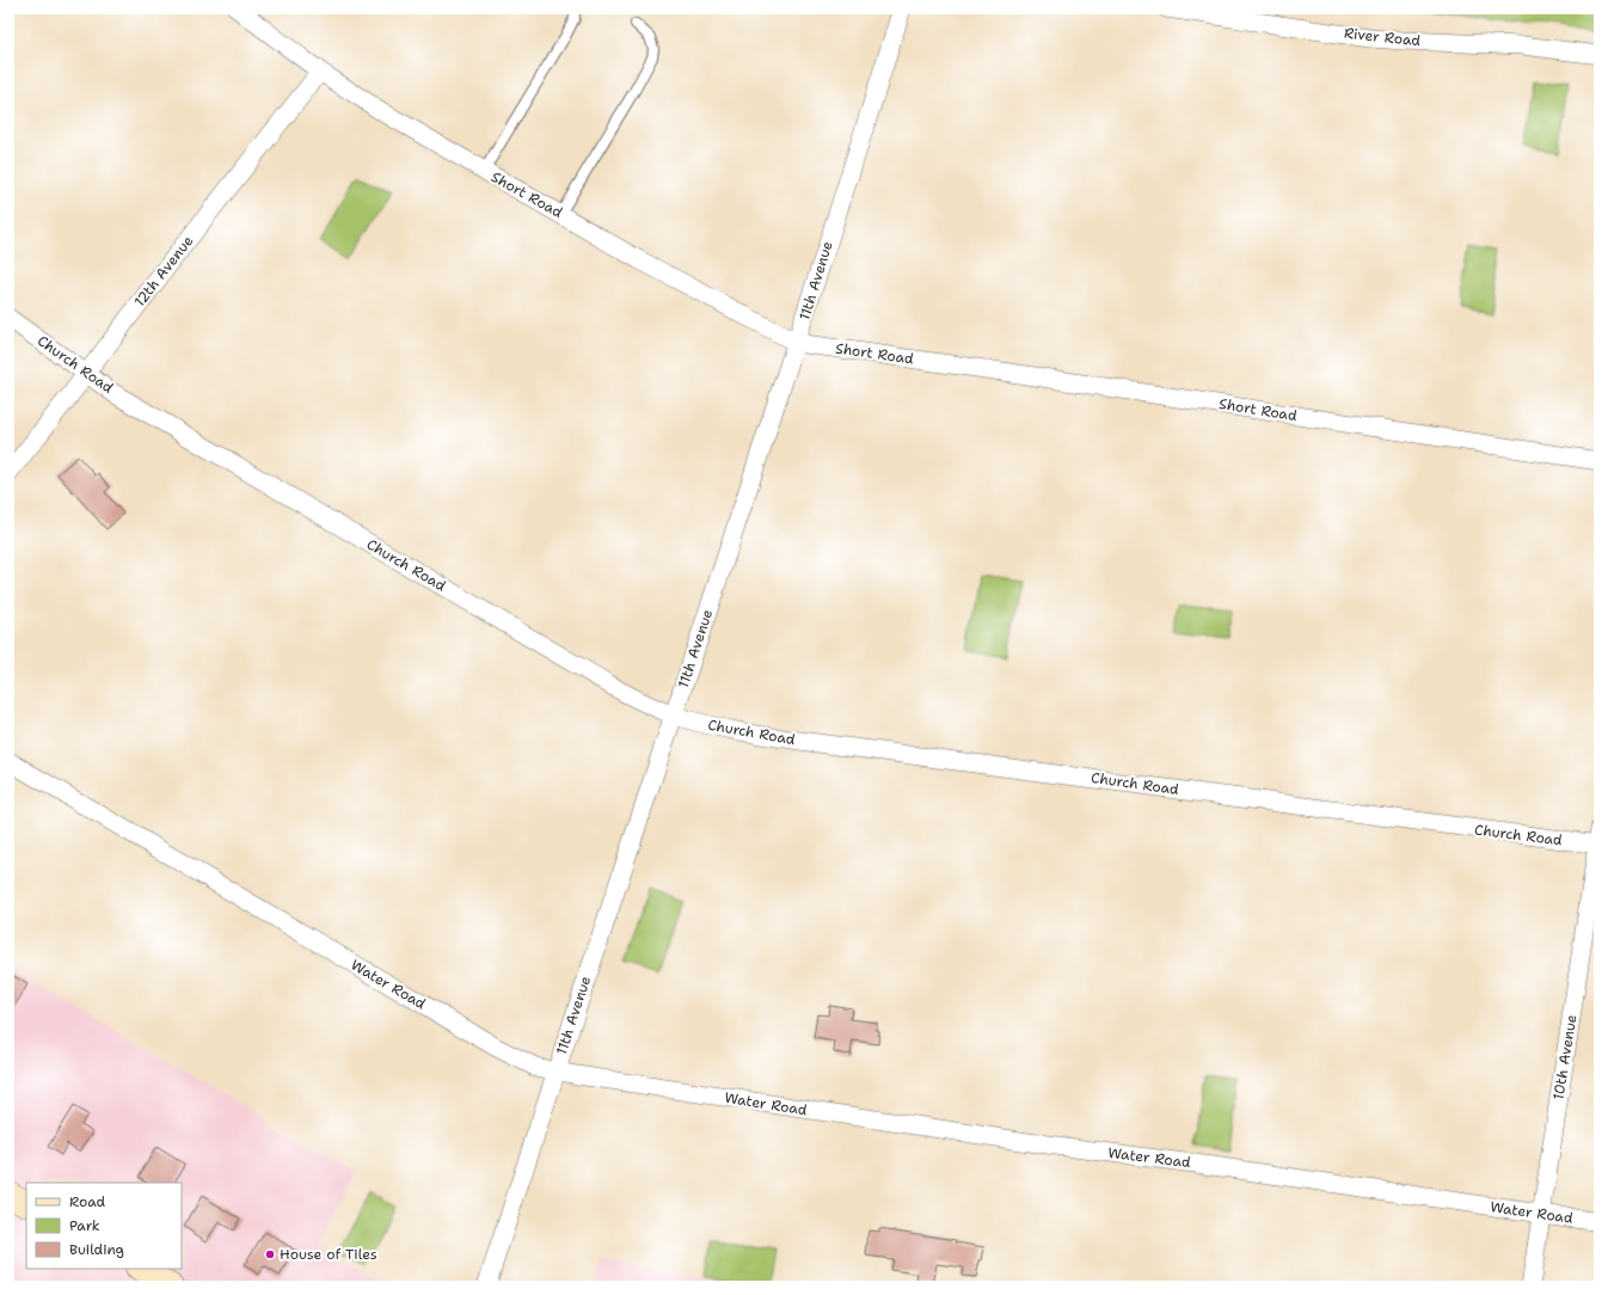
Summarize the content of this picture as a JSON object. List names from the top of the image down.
{
  "streets": {
    "street": [
      "River Road",
      "Short Road",
      "12th Avenue",
      "11th Avenue",
      "Church Road",
      "Water Road",
      "10th Avenue"
    ]
  },
  "crossings": [
    ["Short Road", "12th Avenue"],
    ["Short Road", "11th Avenue"],
    ["12th Avenue", "Church Road"],
    ["11th Avenue", "Church Road"],
    ["11th Avenue", "Water Road"],
    ["Church Road", "10th Avenue"],
    ["Water Road", "10th Avenue"]
  ],
  "places": ["House of Tiles"],
  "legend": ["Road", "Park", "Building"]
}
